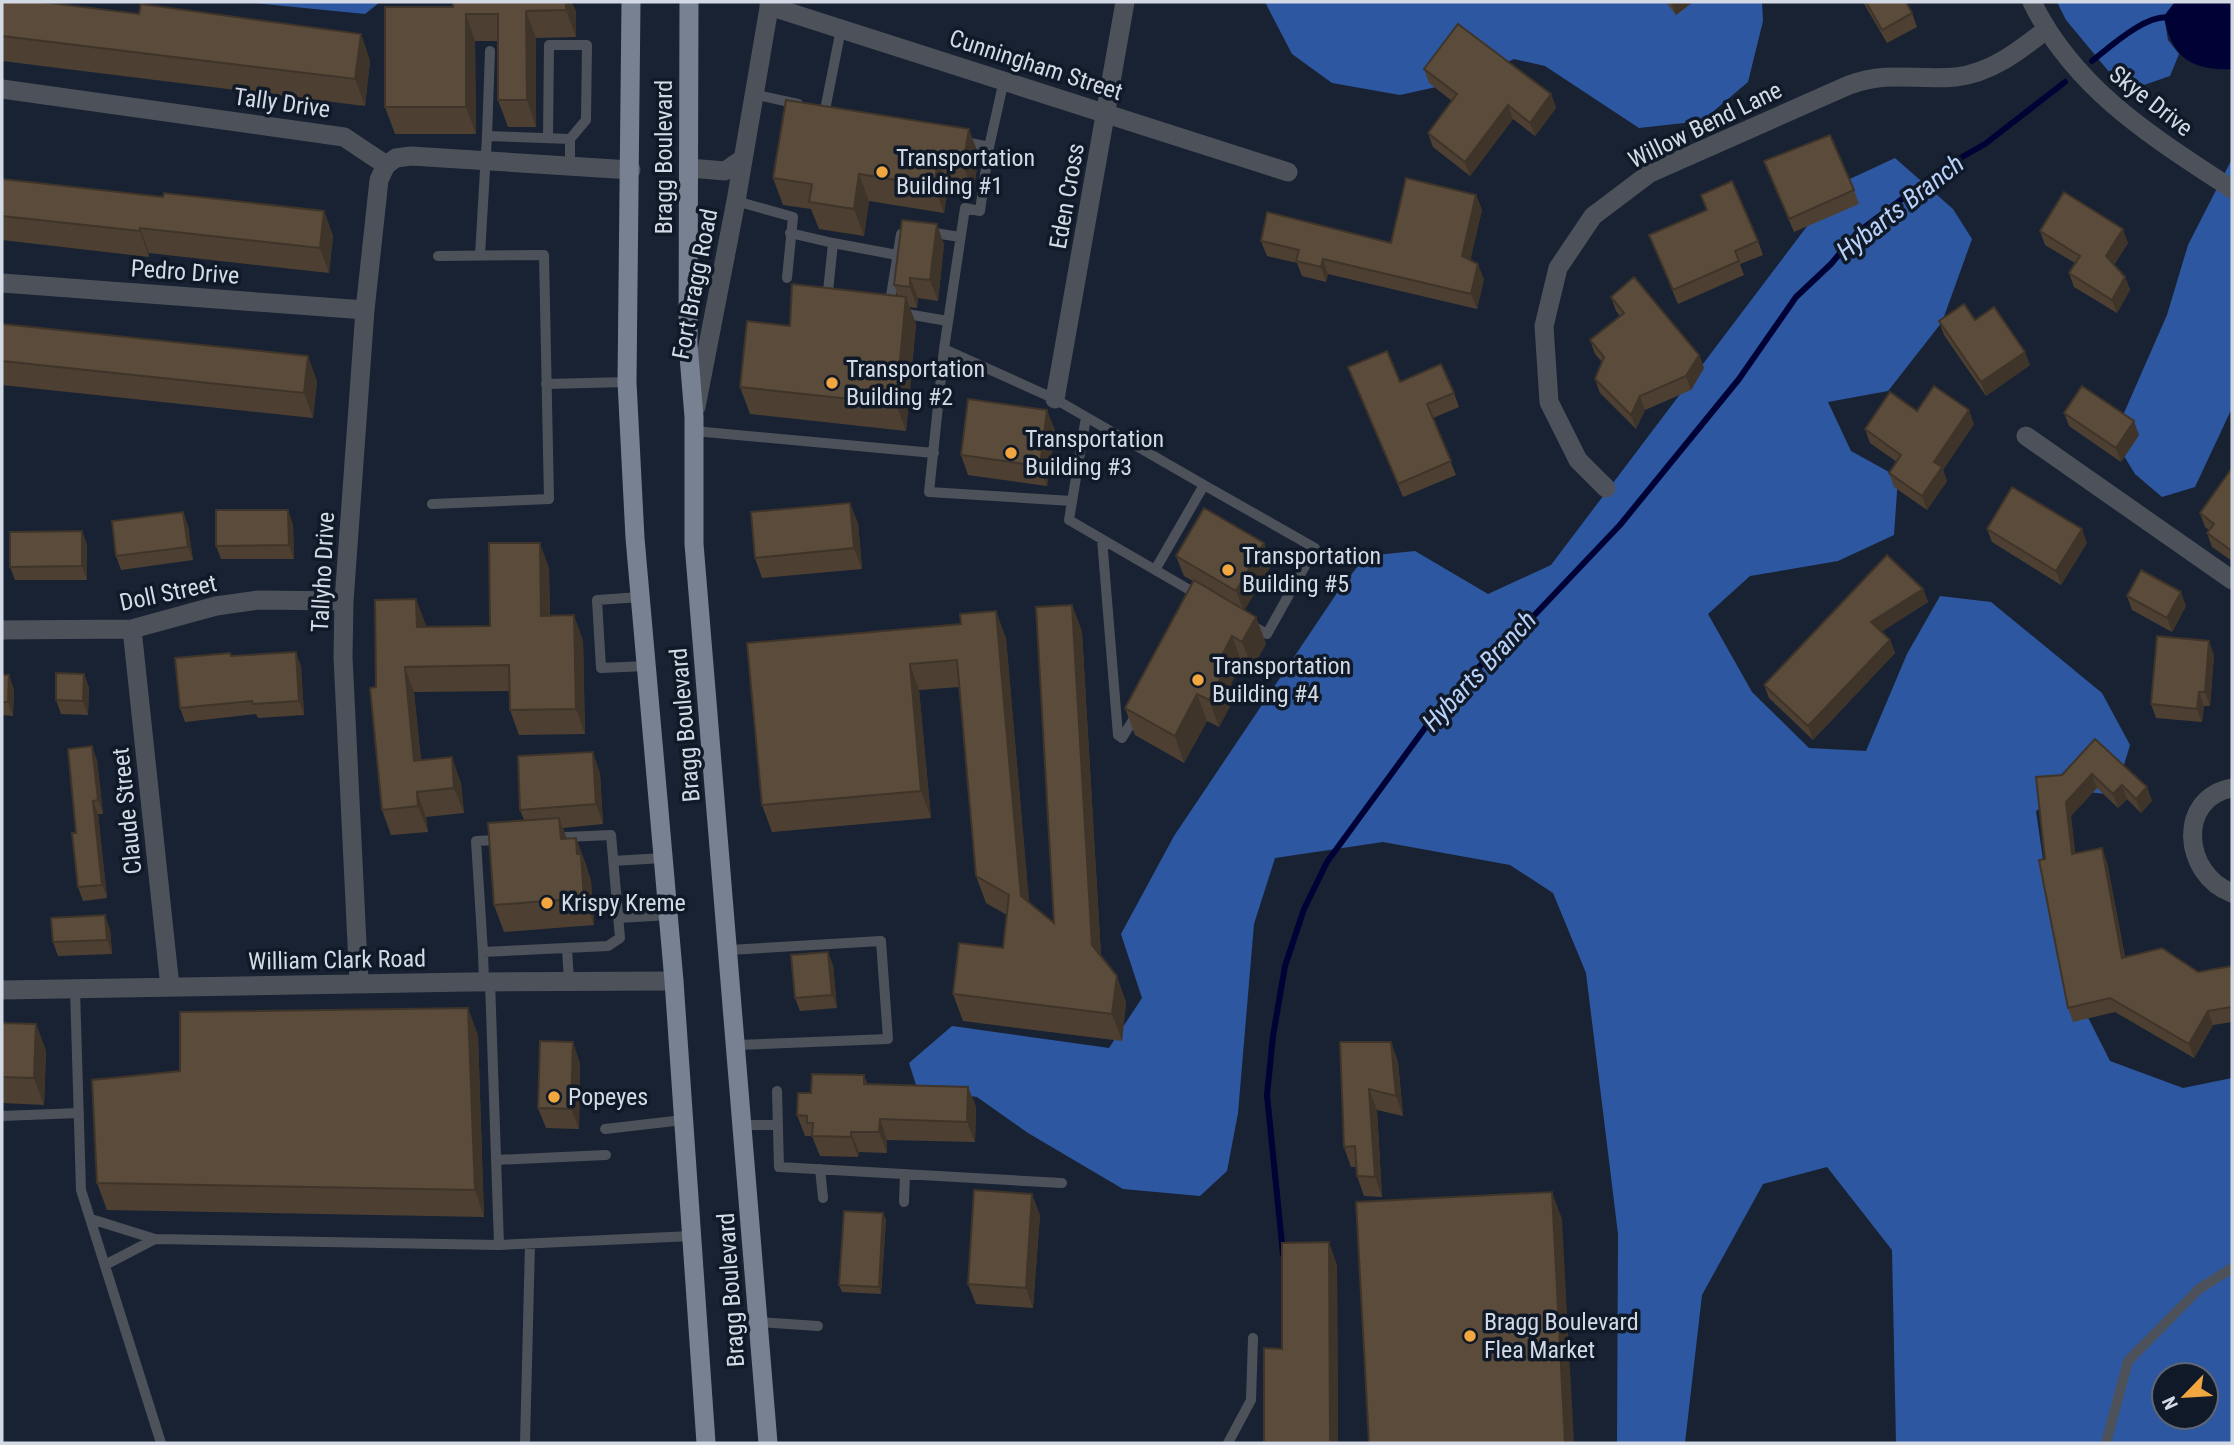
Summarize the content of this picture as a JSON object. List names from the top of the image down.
{
  "streets": {
    "main road": ["Bragg Boulevard"],
    "street": [
      "Cunningham Street",
      "Skye Drive",
      "Tally Drive",
      "Willow Bend Lane",
      "Eden Cross",
      "Pedro Drive",
      "Fort Bragg Road",
      "Tallyho Drive",
      "Doll Street",
      "Claude Street",
      "William Clark Road"
    ]
  },
  "crossings": [
    ["Cunningham Street", "Eden Cross"],
    ["Cunningham Street", "Fort Bragg Road"],
    ["Skye Drive", "Willow Bend Lane"],
    ["Tally Drive", "Tallyho Drive"],
    ["Bragg Boulevard", "Fort Bragg Road"],
    ["Bragg Boulevard", "William Clark Road"],
    ["Pedro Drive", "Tallyho Drive"],
    ["Tallyho Drive", "Doll Street"],
    ["Tallyho Drive", "William Clark Road"],
    ["Doll Street", "Claude Street"],
    ["Claude Street", "William Clark Road"]
  ],
  "water": ["Hybarts Branch"],
  "places": [
    "Transportation Building #1",
    "Transportation Building #2",
    "Transportation Building #3",
    "Transportation Building #5",
    "Transportation Building #4",
    "Krispy Kreme",
    "Popeyes",
    "Bragg Boulevard Flea Market"
  ],
  "north": "bottom left"
}
